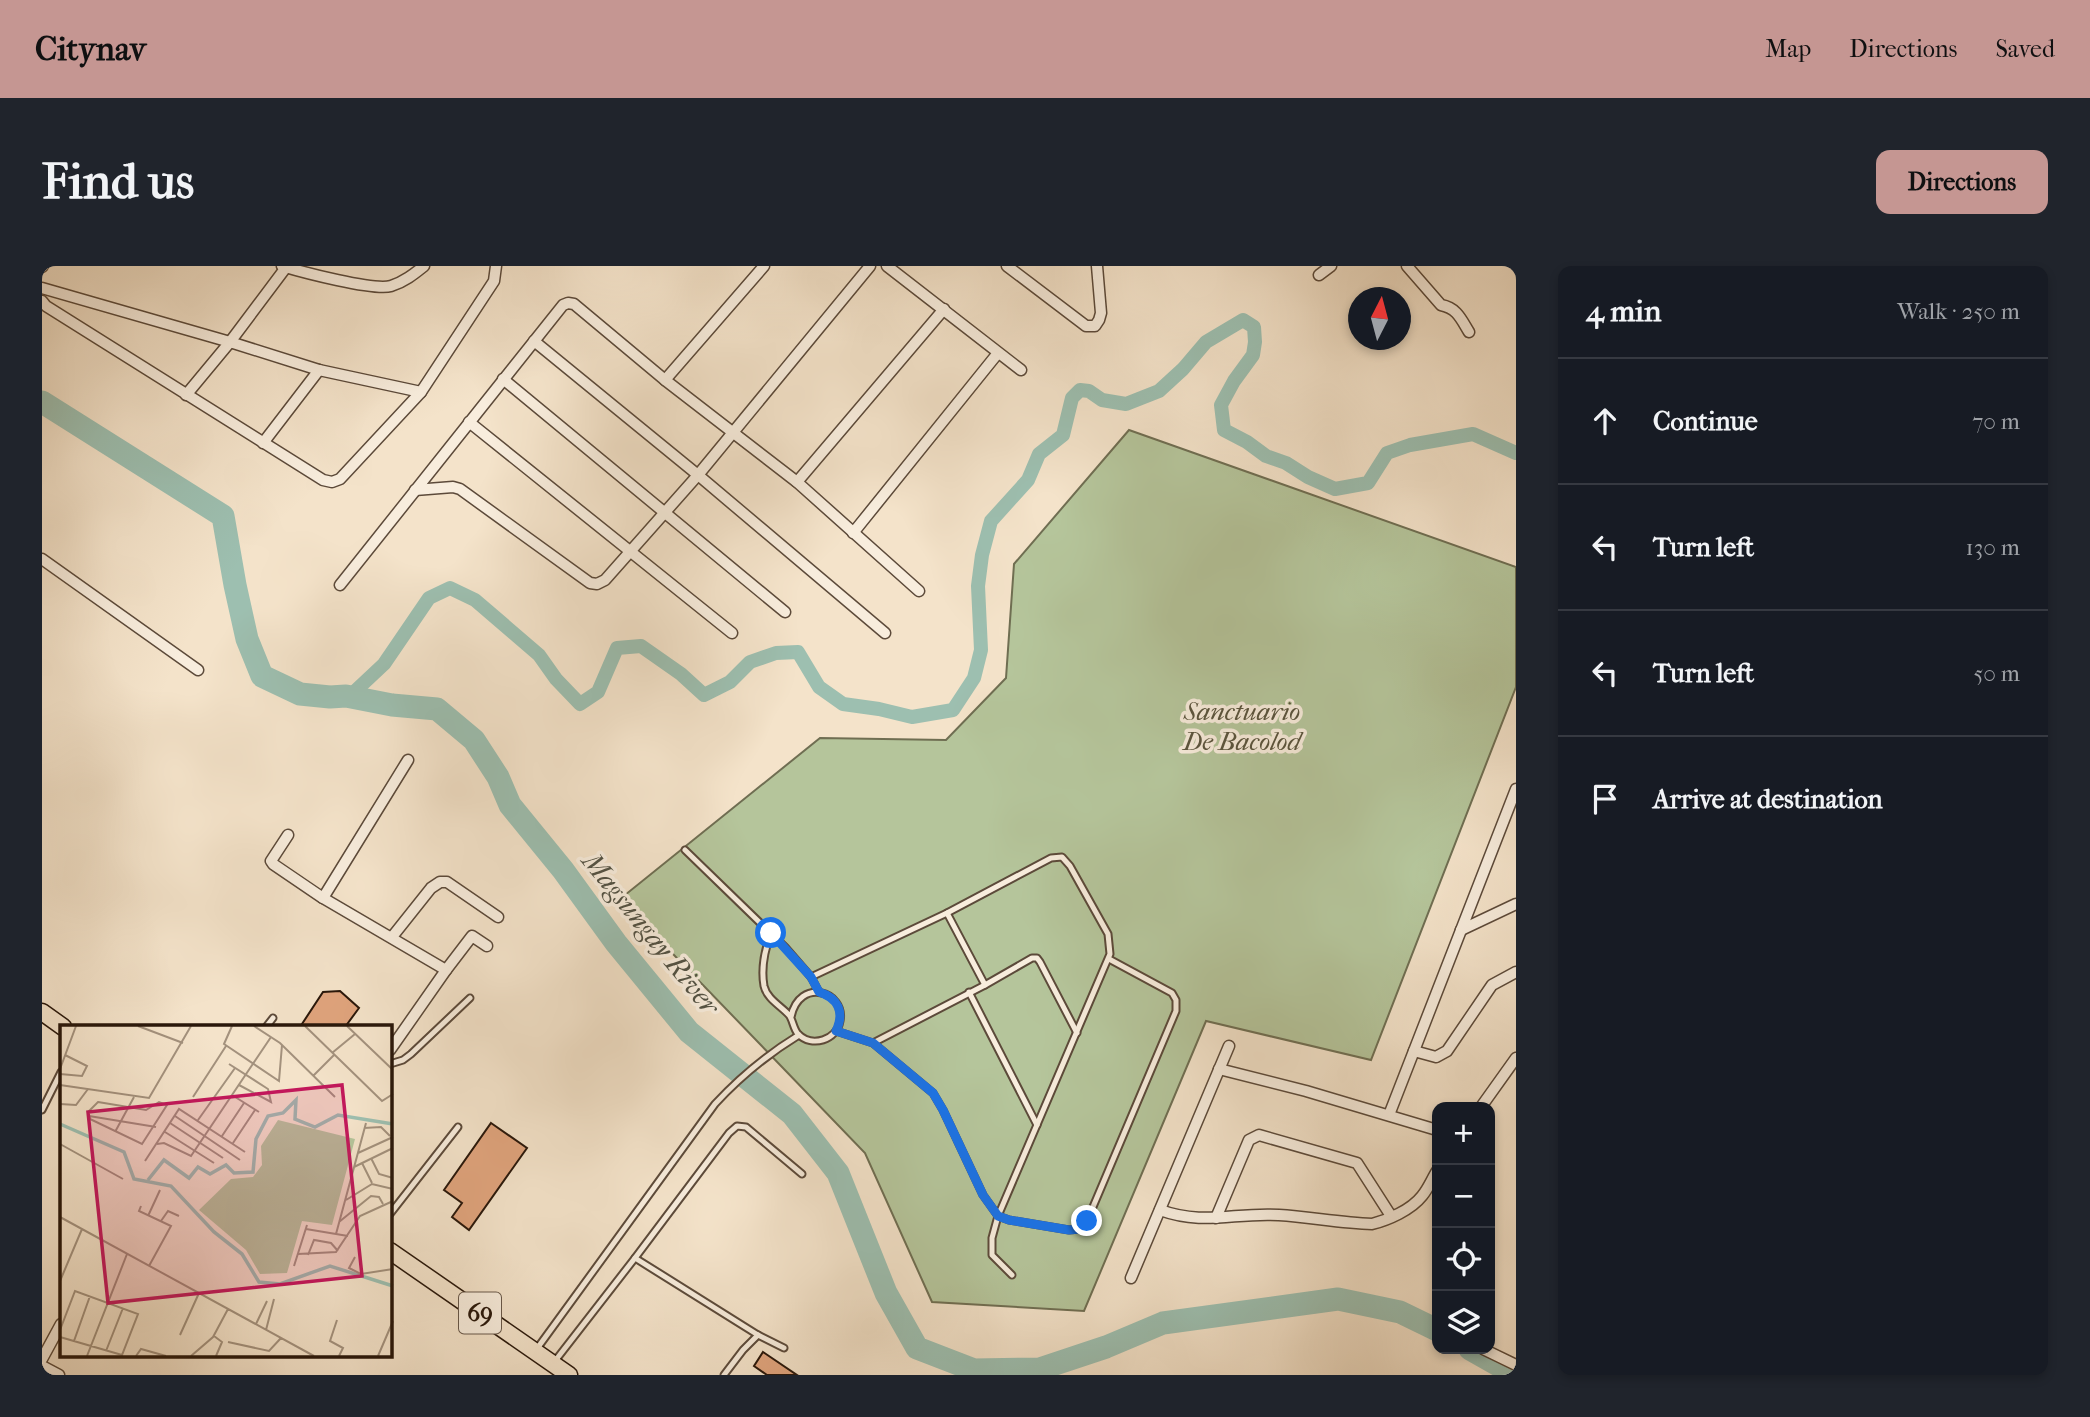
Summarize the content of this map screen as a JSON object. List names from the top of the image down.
{
  "streets": {
    "main road": ["69"]
  },
  "water": ["Magsungay River"],
  "parks": ["Sanctuario De Bacolod"],
  "north": "top",
  "page": {
    "header": "Citynav",
    "nav": ["Map", "Directions", "Saved"],
    "buttons": "Directions",
    "title": "Find us",
    "heading": ["4 min", "Walk · 250 m"],
    "list": [
      ["Continue", "70 m"],
      ["Turn left", "130 m"],
      ["Turn left", "50 m"],
      "Arrive at destination"
    ],
    "map_buttons": ["+", "−"]
  }
}
